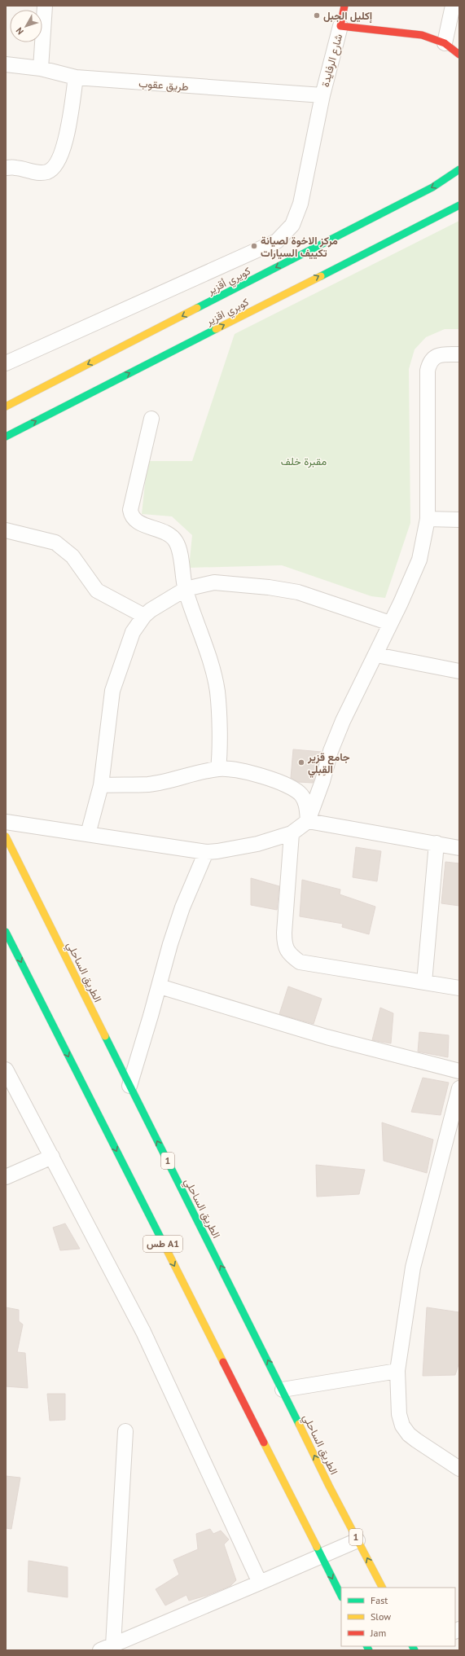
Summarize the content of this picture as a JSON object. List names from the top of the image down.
{
  "streets": {
    "main road": [
      "شارع الرفايدة",
      "كويري أقزير",
      "كوبري اقزير",
      "الطريق الساحلي",
      "1",
      "طس A1"
    ],
    "street": ["طريق عقوب"]
  },
  "crossings": [
    ["شارع الرفايدة", "طريق عقوب"]
  ],
  "one_way": ["كويري أقزير", "كوبري اقزير"],
  "parks": ["مقبرة خلف"],
  "places": ["إكليل الجبل", "مركز الاخوة لصيانة تكييف السيارات", "جامع قزير القِبلي"],
  "legend": ["Fast", "Slow", "Jam"],
  "north": "bottom left"
}
